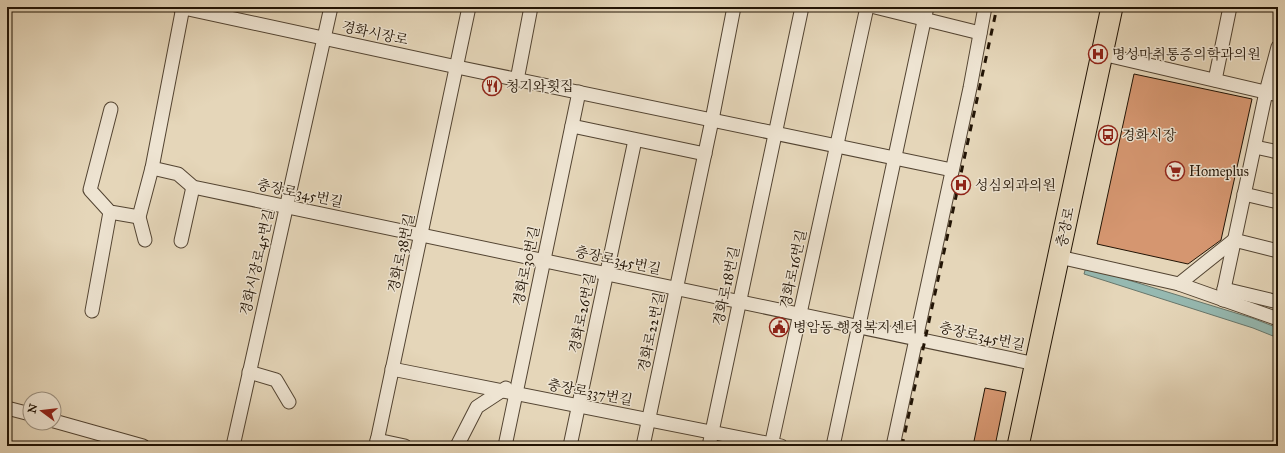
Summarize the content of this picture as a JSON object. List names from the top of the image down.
{
  "streets": {
    "main road": ["충장로"],
    "street": [
      "경화시장로",
      "충장로345번길",
      "경화로38번길",
      "경화시장로45번길",
      "경화로30번길",
      "경화로16번길",
      "경화로18번길",
      "경화로26번길",
      "경화로22번길",
      "충장로337번길"
    ]
  },
  "crossings": [
    ["경화시장로", "경화로38번길"],
    ["경화시장로", "경화시장로45번길"],
    ["경화시장로", "경화로30번길"],
    ["경화시장로", "경화로16번길"],
    ["경화시장로", "경화로18번길"],
    ["경화시장로", "경화로22번길"],
    ["충장로345번길", "충장로"],
    ["충장로345번길", "경화로38번길"],
    ["충장로345번길", "경화시장로45번길"],
    ["충장로345번길", "경화로30번길"],
    ["충장로345번길", "경화로16번길"],
    ["충장로345번길", "경화로18번길"],
    ["충장로345번길", "경화로26번길"],
    ["충장로345번길", "경화로22번길"],
    ["경화로38번길", "충장로337번길"],
    ["경화로30번길", "충장로337번길"],
    ["경화로16번길", "충장로337번길"],
    ["경화로18번길", "충장로337번길"],
    ["경화로26번길", "충장로337번길"],
    ["경화로22번길", "충장로337번길"]
  ],
  "places": {
    "hospital": ["명성마취통증의학과의원", "성심외과의원"],
    "restaurant": ["청기와횟집"],
    "bus stop": ["경화시장"],
    "supermarket": ["Homeplus"],
    "public building": ["병암동 행정복지센터"]
  },
  "north": "left"
}
